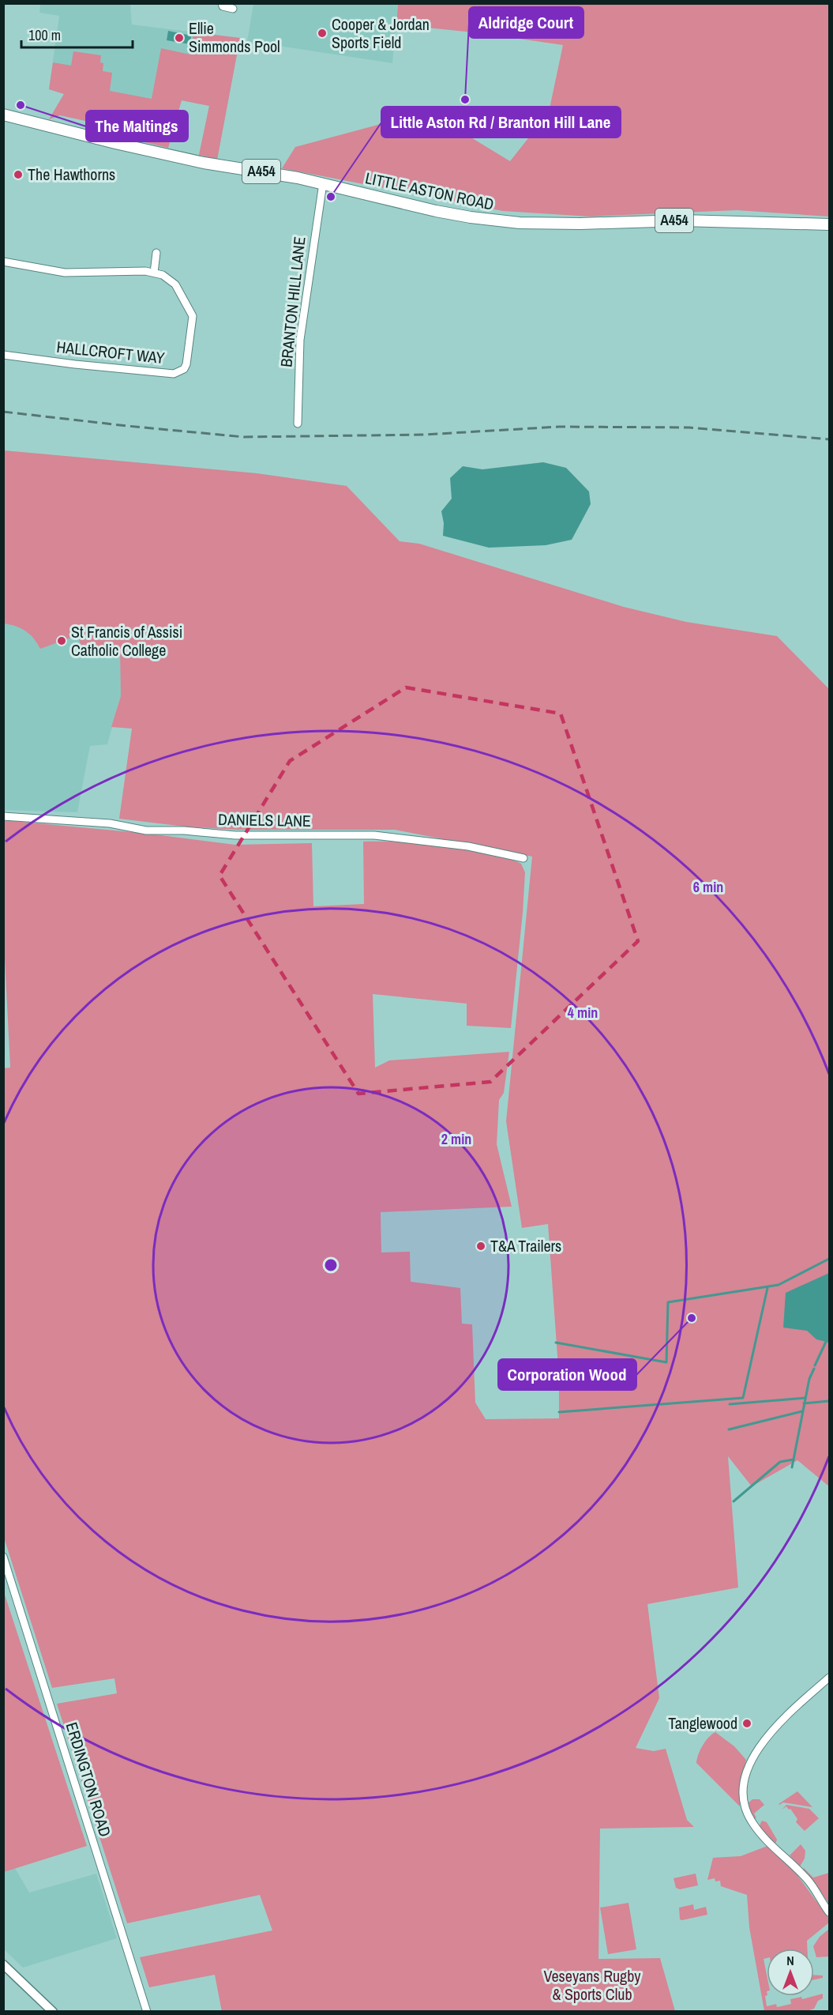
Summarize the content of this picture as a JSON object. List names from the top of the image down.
{
  "streets": {
    "main road": ["A454", "LITTLE ASTON ROAD"],
    "street": [
      "BRANTON HILL LANE",
      "HALLCROFT WAY",
      "DANIELS LANE",
      "ERDINGTON ROAD"
    ]
  },
  "crossings": [
    ["LITTLE ASTON ROAD", "BRANTON HILL LANE"]
  ],
  "parks": ["Veseyans Rugby & Sports Club"],
  "places": [
    "Cooper & Jordan Sports Field",
    "Ellie Simmonds Pool",
    "Aldridge Court",
    "The Maltings",
    "The Hawthorns",
    "Little Aston Rd / Branton Hill Lane",
    "St Francis of Assisi Catholic College",
    "T&A Trailers",
    "Corporation Wood",
    "Tanglewood"
  ],
  "scale_bar": "100 m",
  "north": "top",
  "rings": ["6 min", "4 min", "2 min"]
}
